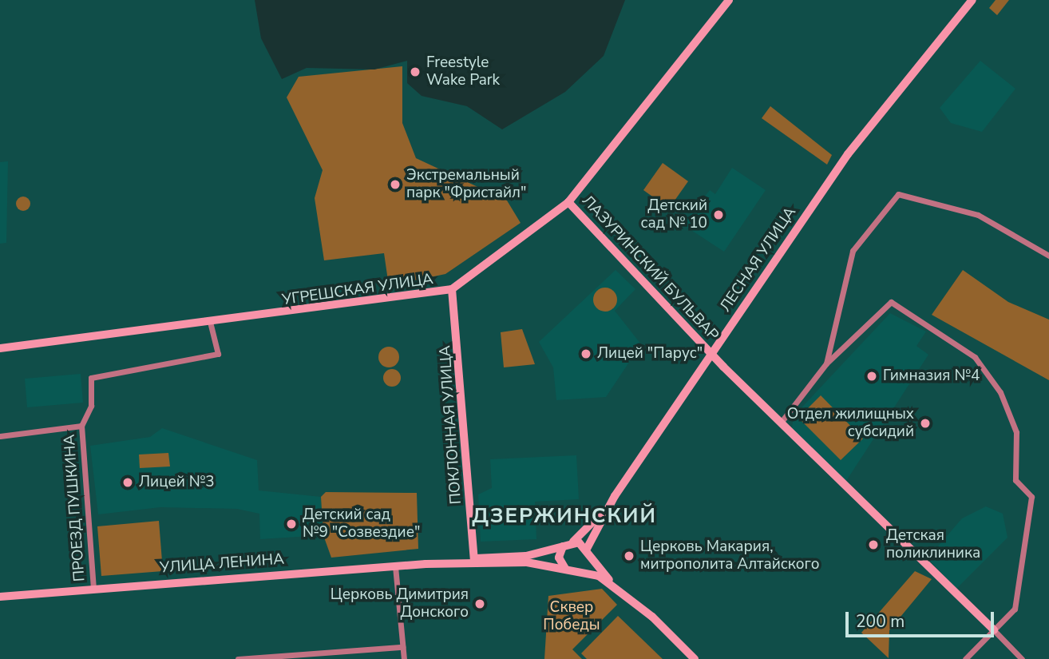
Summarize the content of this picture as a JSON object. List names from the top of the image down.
{
  "streets": {
    "street": [
      "ЛЕСНАЯ УЛИЦА",
      "ЛАЗУРИНСКИЙ БУЛЬВАР",
      "УГРЕШСКАЯ УЛИЦА",
      "ПОКЛОННАЯ УЛИЦА",
      "ПРОЕЗД ПУШКИНА",
      "УЛИЦА ЛЕНИНА"
    ]
  },
  "crossings": [
    ["ЛЕСНАЯ УЛИЦА", "ЛАЗУРИНСКИЙ БУЛЬВАР"],
    ["ЛЕСНАЯ УЛИЦА", "УЛИЦА ЛЕНИНА"],
    ["ЛАЗУРИНСКИЙ БУЛЬВАР", "УГРЕШСКАЯ УЛИЦА"],
    ["УГРЕШСКАЯ УЛИЦА", "ПОКЛОННАЯ УЛИЦА"],
    ["ПОКЛОННАЯ УЛИЦА", "УЛИЦА ЛЕНИНА"],
    ["ПРОЕЗД ПУШКИНА", "УЛИЦА ЛЕНИНА"]
  ],
  "districts": ["ДЗЕРЖИНСКИЙ"],
  "parks": ["Сквер Победы"],
  "places": [
    "Freestyle Wake Park",
    "Экстремальный парк \"Фристайл\"",
    "Детский сад № 10",
    "Лицей \"Парус\"",
    "Гимназия №4",
    "Отдел жилищных субсидий",
    "Лицей №3",
    "Детский сад №9 \"Созвездие\"",
    "Детская поликлиника",
    "Церковь Макария, митрополита Алтайского",
    "Церковь Димитрия Донского"
  ],
  "scale_bar": "200 m"
}
